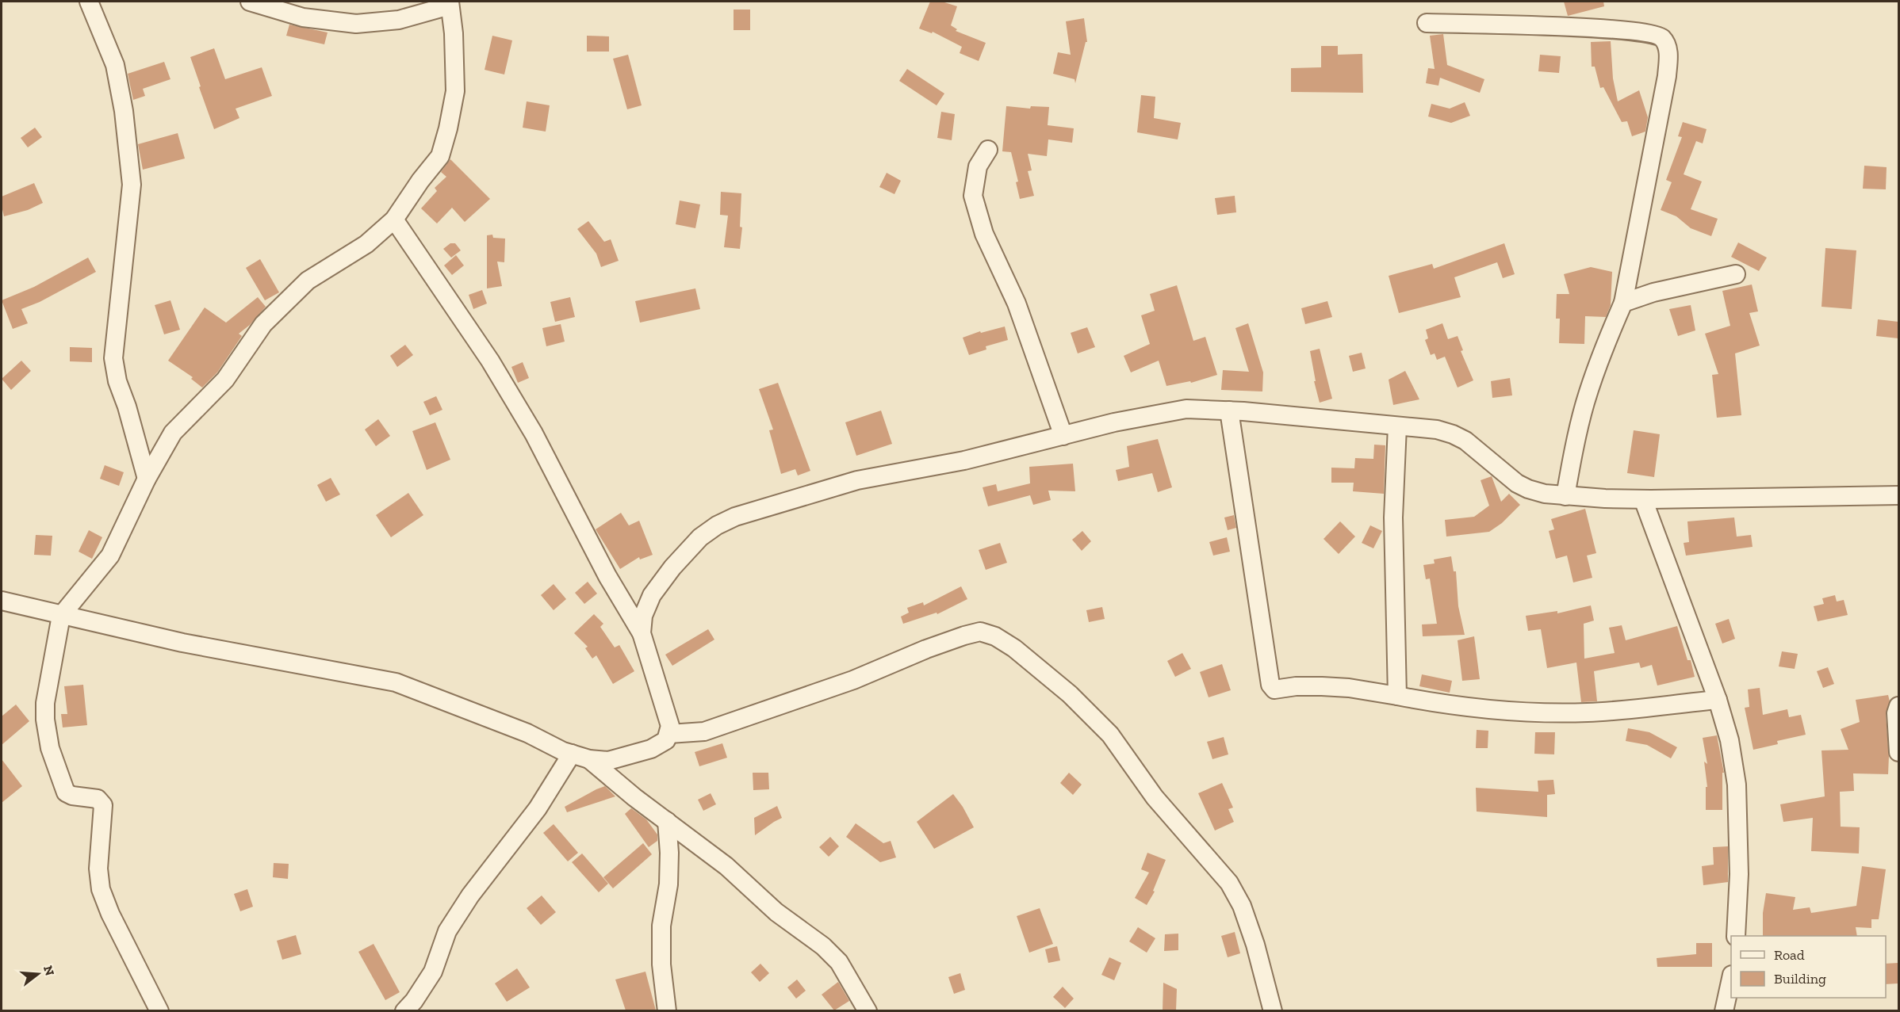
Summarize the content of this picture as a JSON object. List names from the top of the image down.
{
  "legend": ["Road", "Building"],
  "north": "right"
}
